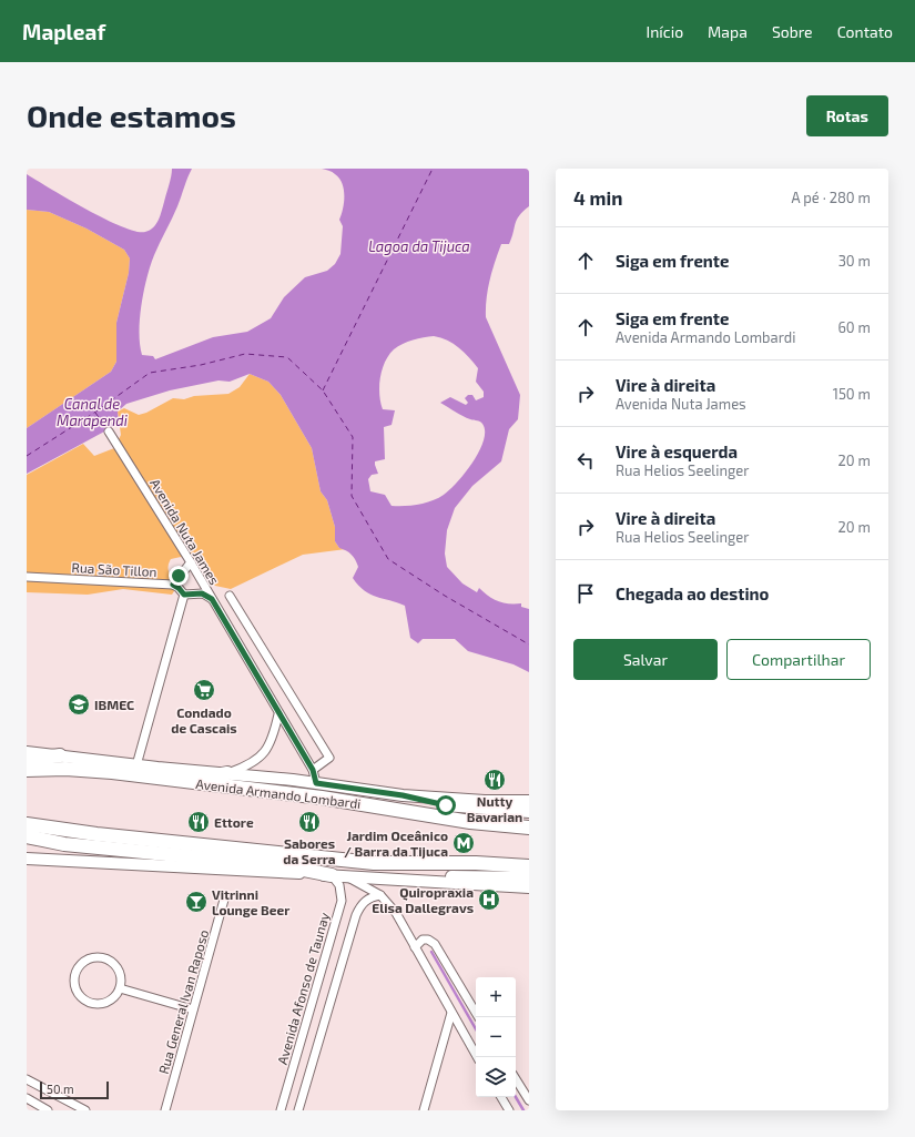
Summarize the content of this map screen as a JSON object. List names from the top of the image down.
{
  "streets": {
    "highway": ["Avenida Armando Lombardi"],
    "street": [
      "Avenida Nuta James",
      "Rua São Tillon",
      "Avenida Afonso de Taunay",
      "Rua General Ivan Raposo"
    ]
  },
  "crossings": [
    ["Avenida Nuta James", "Rua São Tillon"],
    ["Avenida Nuta James", "Avenida Armando Lombardi"]
  ],
  "water": ["Lagoa da Tijuca", "Canal de Marapendi"],
  "places": {
    "supermarket": ["Condado de Cascais"],
    "school or university": ["IBMEC"],
    "restaurant": ["Nutty Bavarian", "Ettore", "Sabores da Serra"],
    "metro station": ["Jardim Oceânico / Barra da Tijuca"],
    "hospital": ["Quiropraxia Elisa Dallegravs"],
    "bar": ["Vitrinni Lounge Beer"]
  },
  "scale_bar": "50 m",
  "page": {
    "header": "Mapleaf",
    "nav": [
      "Início",
      "Mapa",
      "Sobre",
      "Contato"
    ],
    "buttons": [
      "Rotas",
      ["Salvar", "Compartilhar"]
    ],
    "title": "Onde estamos",
    "heading": ["4 min", "A pé · 280 m"],
    "list": [
      ["Siga em frente", "30 m"],
      ["Siga em frente", "Avenida Armando Lombardi", "60 m"],
      ["Vire à direita", "Avenida Nuta James", "150 m"],
      ["Vire à esquerda", "Rua Helios Seelinger", "20 m"],
      ["Vire à direita", "Rua Helios Seelinger", "20 m"],
      "Chegada ao destino"
    ],
    "map_buttons": ["+", "−"],
    "scale": "50 m"
  }
}
